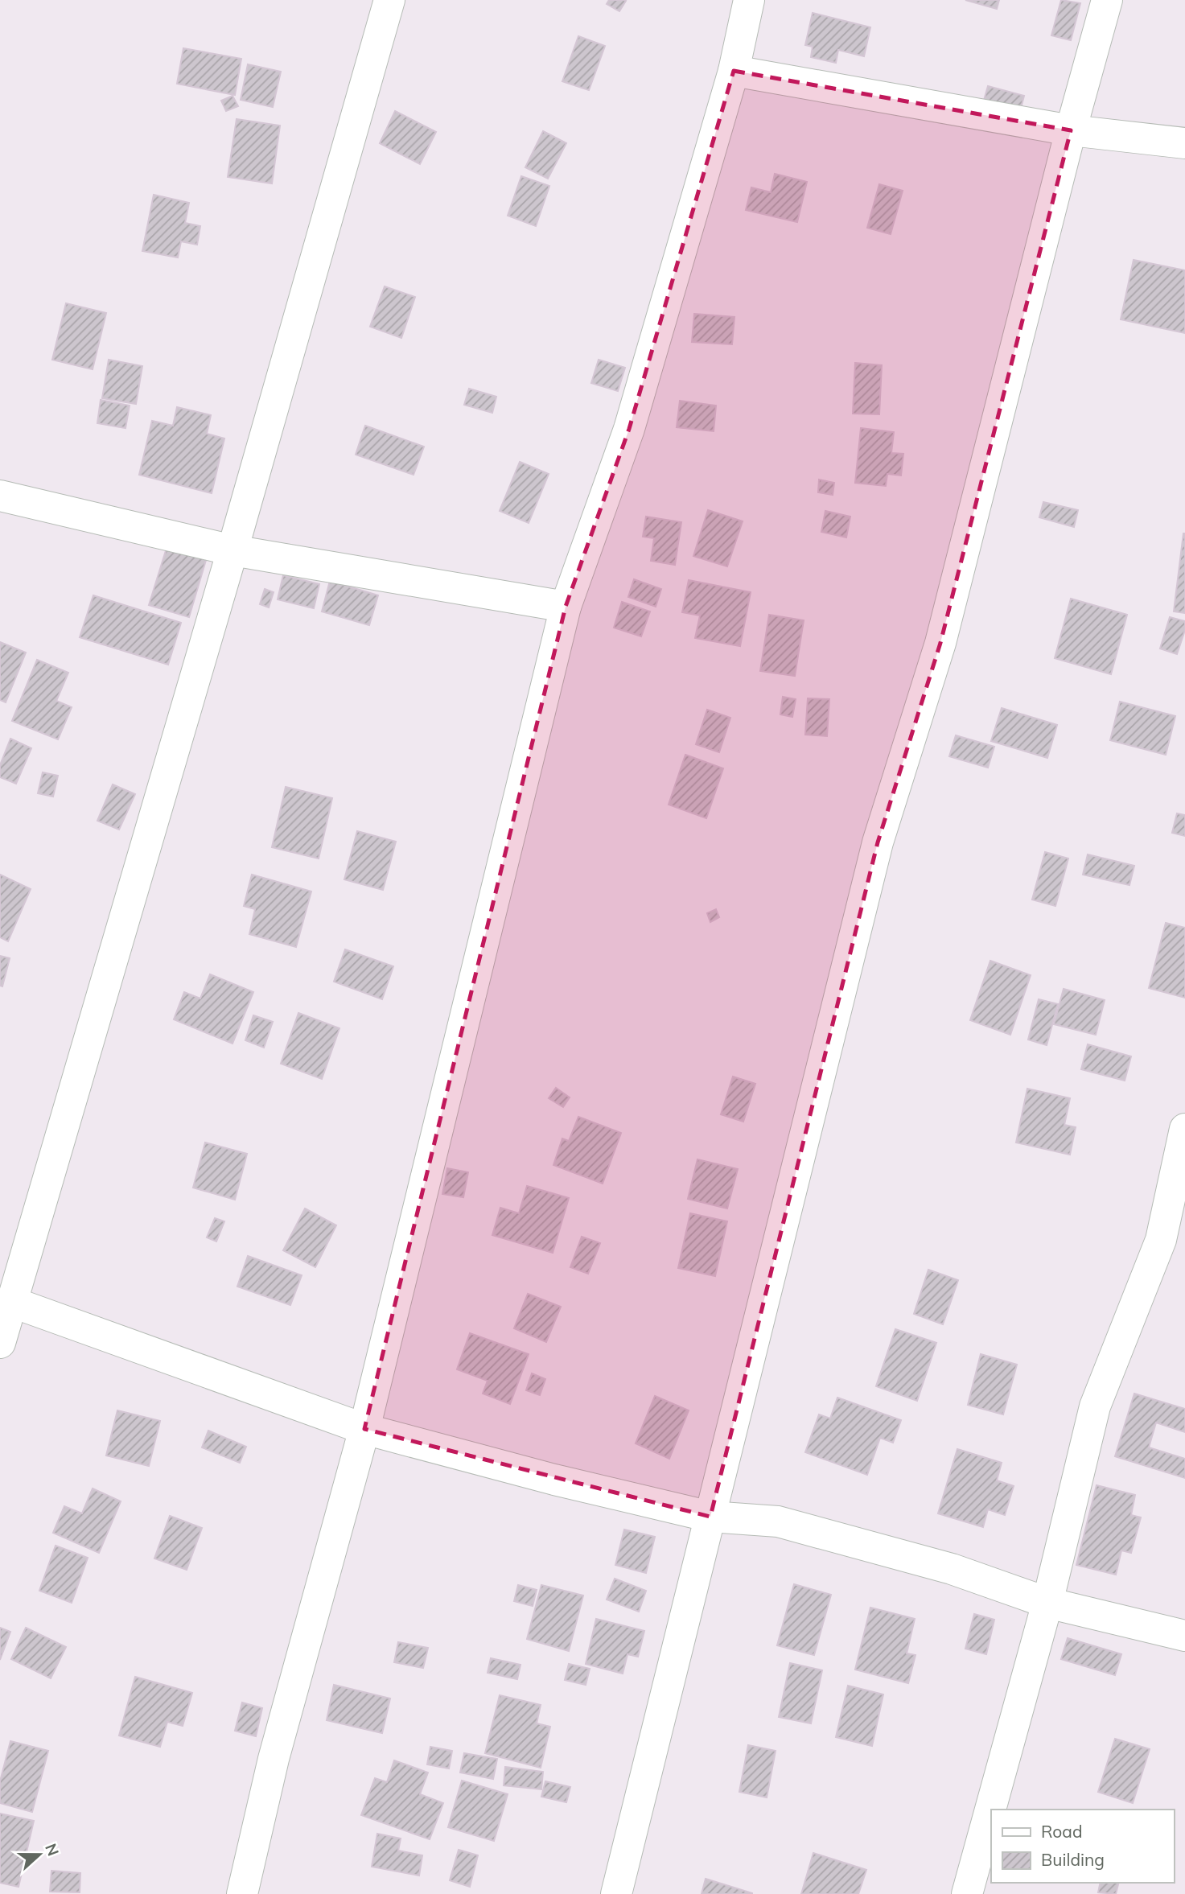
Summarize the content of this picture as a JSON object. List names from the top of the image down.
{
  "legend": ["Road", "Building"],
  "north": "right"
}
